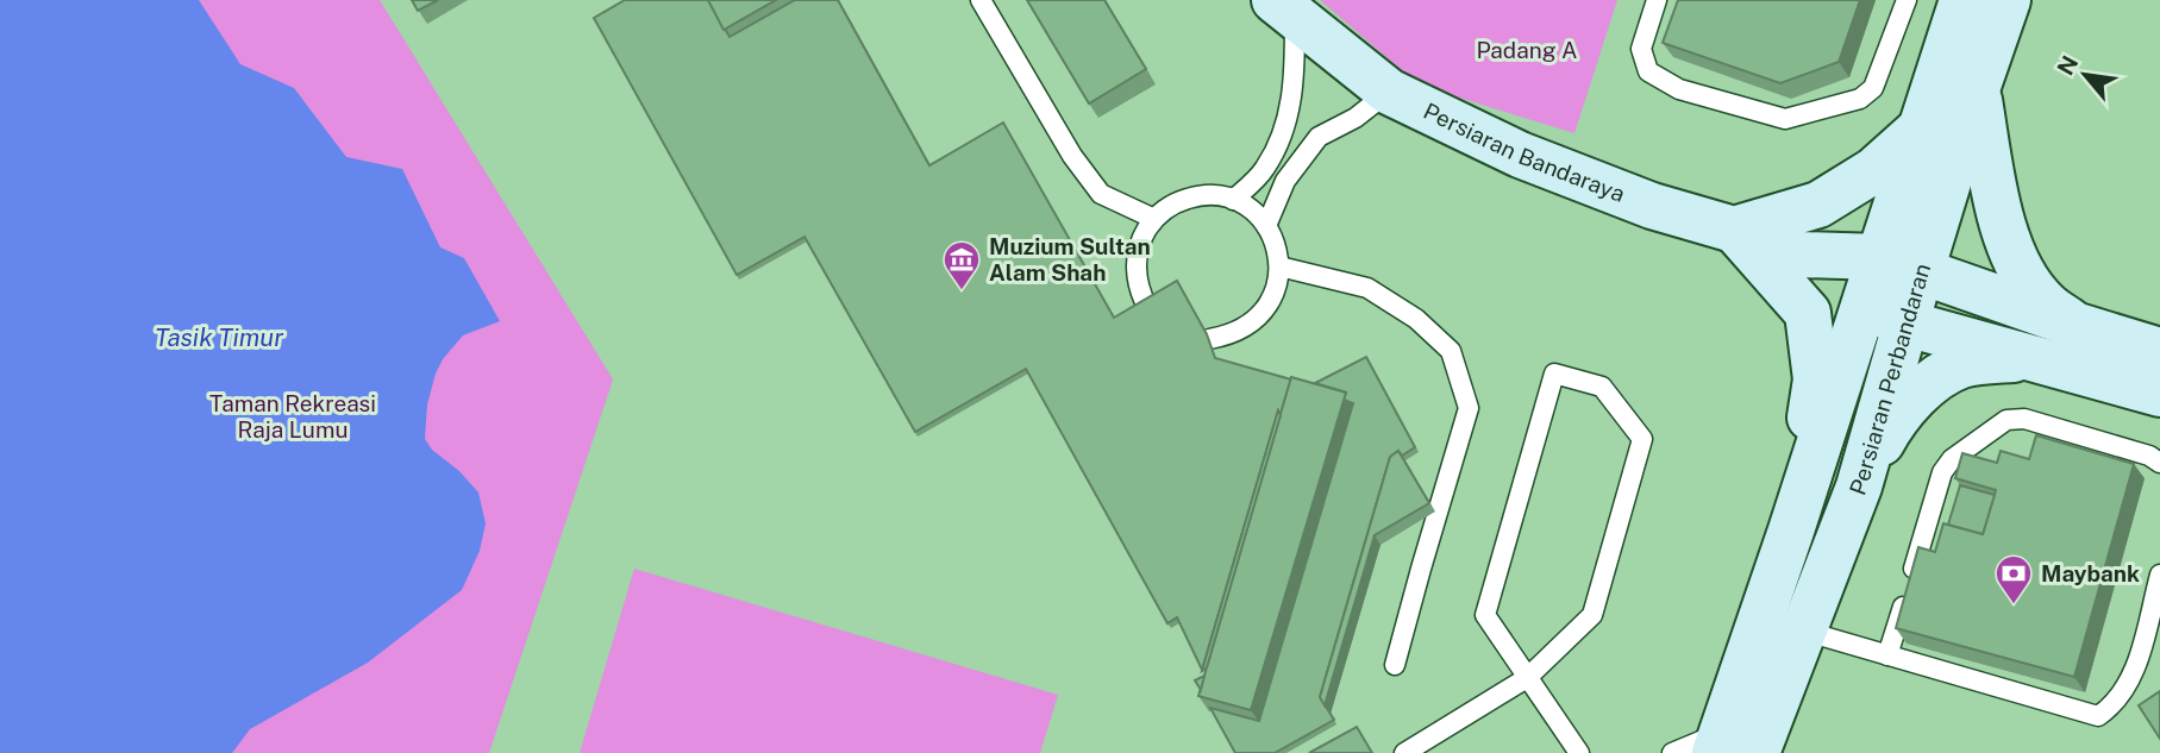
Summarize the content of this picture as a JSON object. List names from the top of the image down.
{
  "streets": {
    "main road": ["Persiaran Bandaraya", "Persiaran Perbandaran"]
  },
  "crossings": [
    ["Persiaran Bandaraya", "Persiaran Perbandaran"]
  ],
  "water": ["Tasik Timur"],
  "parks": ["Padang A", "Taman Rekreasi Raja Lumu"],
  "places": {
    "museum": ["Muzium Sultan Alam Shah"],
    "bank": ["Maybank"]
  },
  "north": "top left"
}
